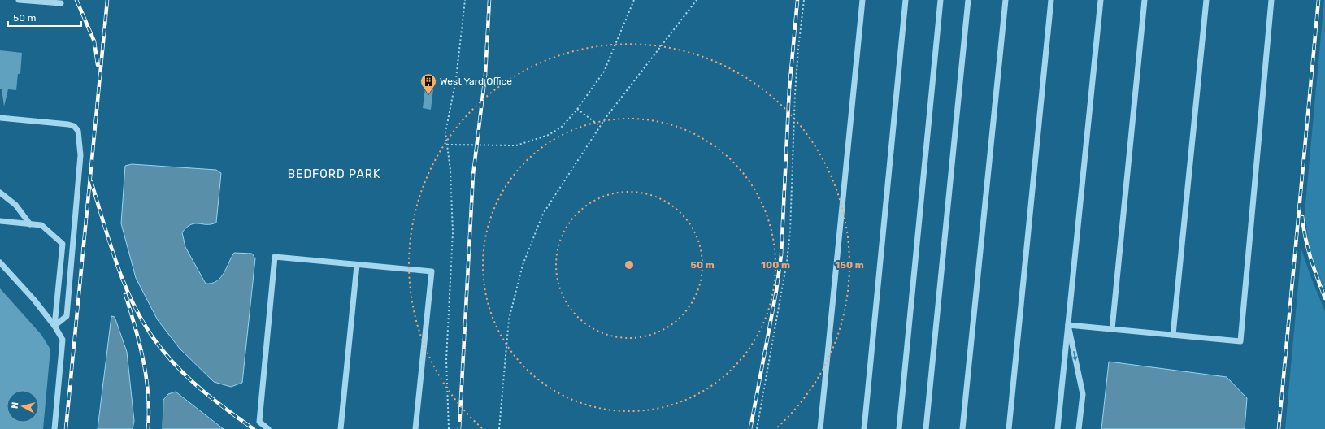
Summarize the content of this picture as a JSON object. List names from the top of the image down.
{
  "districts": ["BEDFORD PARK"],
  "places": {
    "building": ["West Yard Office"]
  },
  "scale_bar": "50 m",
  "north": "left",
  "rings": ["50 m", "100 m", "150 m"]
}
